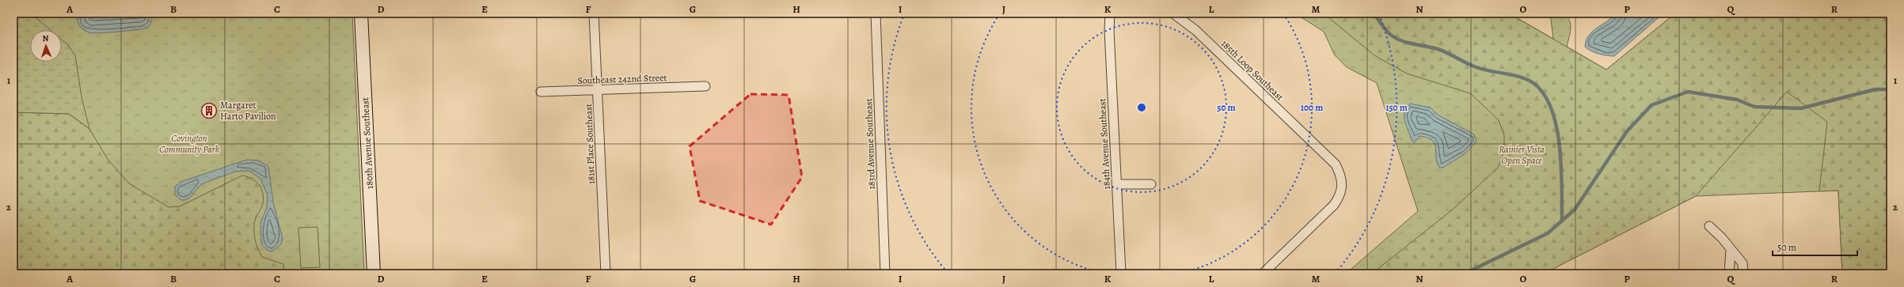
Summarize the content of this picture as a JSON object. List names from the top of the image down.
{
  "streets": {
    "street": [
      "185th Loop Southeast",
      "Southeast 242nd Street",
      "180th Avenue Southeast",
      "181st Place Southeast",
      "183rd Avenue Southeast",
      "184th Avenue Southeast"
    ]
  },
  "crossings": [
    ["Southeast 242nd Street", "181st Place Southeast"]
  ],
  "parks": ["Covington Community Park", "Rainier Vista Open Space"],
  "places": {
    "building": ["Margaret Harto Pavilion"]
  },
  "scale_bar": "50 m",
  "north": "top",
  "grid": {
    "columns": [
      "A",
      "B",
      "C",
      "D",
      "E",
      "F",
      "G",
      "H",
      "I",
      "J",
      "K",
      "L",
      "M",
      "N",
      "O",
      "P",
      "Q",
      "R"
    ],
    "rows": ["1", "2"]
  },
  "rings": ["50 m", "100 m", "150 m"]
}
